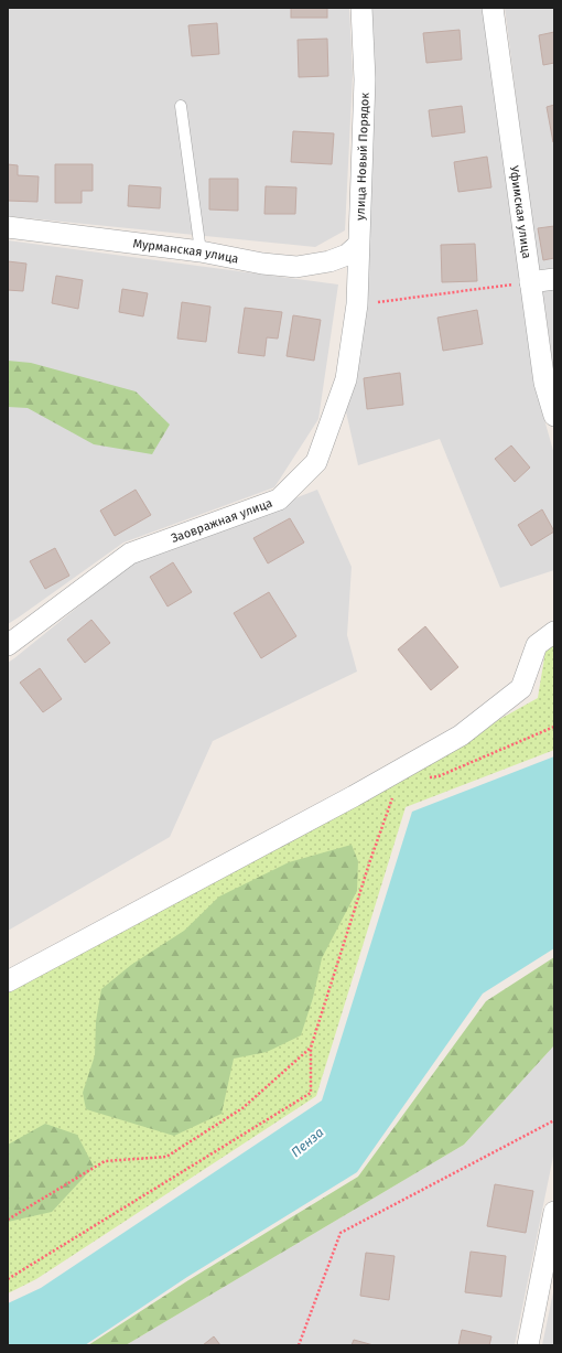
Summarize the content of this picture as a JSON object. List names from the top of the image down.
{
  "streets": {
    "street": [
      "улица Новый Порядок",
      "Уфимская улица",
      "Мурманская улица",
      "Заовражная улица"
    ]
  },
  "crossings": [
    ["улица Новый Порядок", "Мурманская улица"],
    ["улица Новый Порядок", "Заовражная улица"]
  ],
  "water": ["Пенза"]
}
